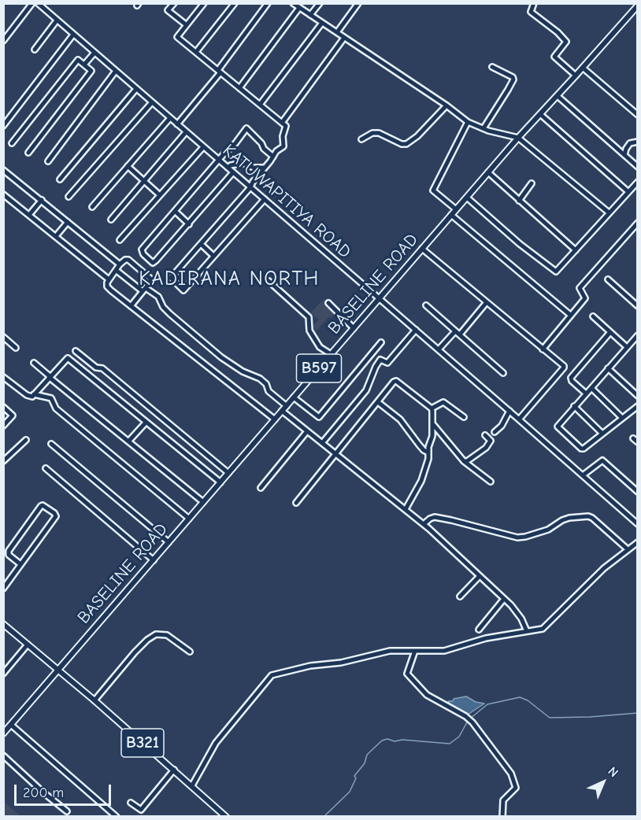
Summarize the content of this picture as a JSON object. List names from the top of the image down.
{
  "streets": {
    "main road": ["BASELINE ROAD", "B597", "B321"],
    "street": ["KATUWAPITIYA ROAD"]
  },
  "crossings": [
    ["KATUWAPITIYA ROAD", "BASELINE ROAD"],
    ["BASELINE ROAD", "B321"]
  ],
  "districts": ["KADIRANA NORTH"],
  "scale_bar": "200 m",
  "north": "top right"
}
